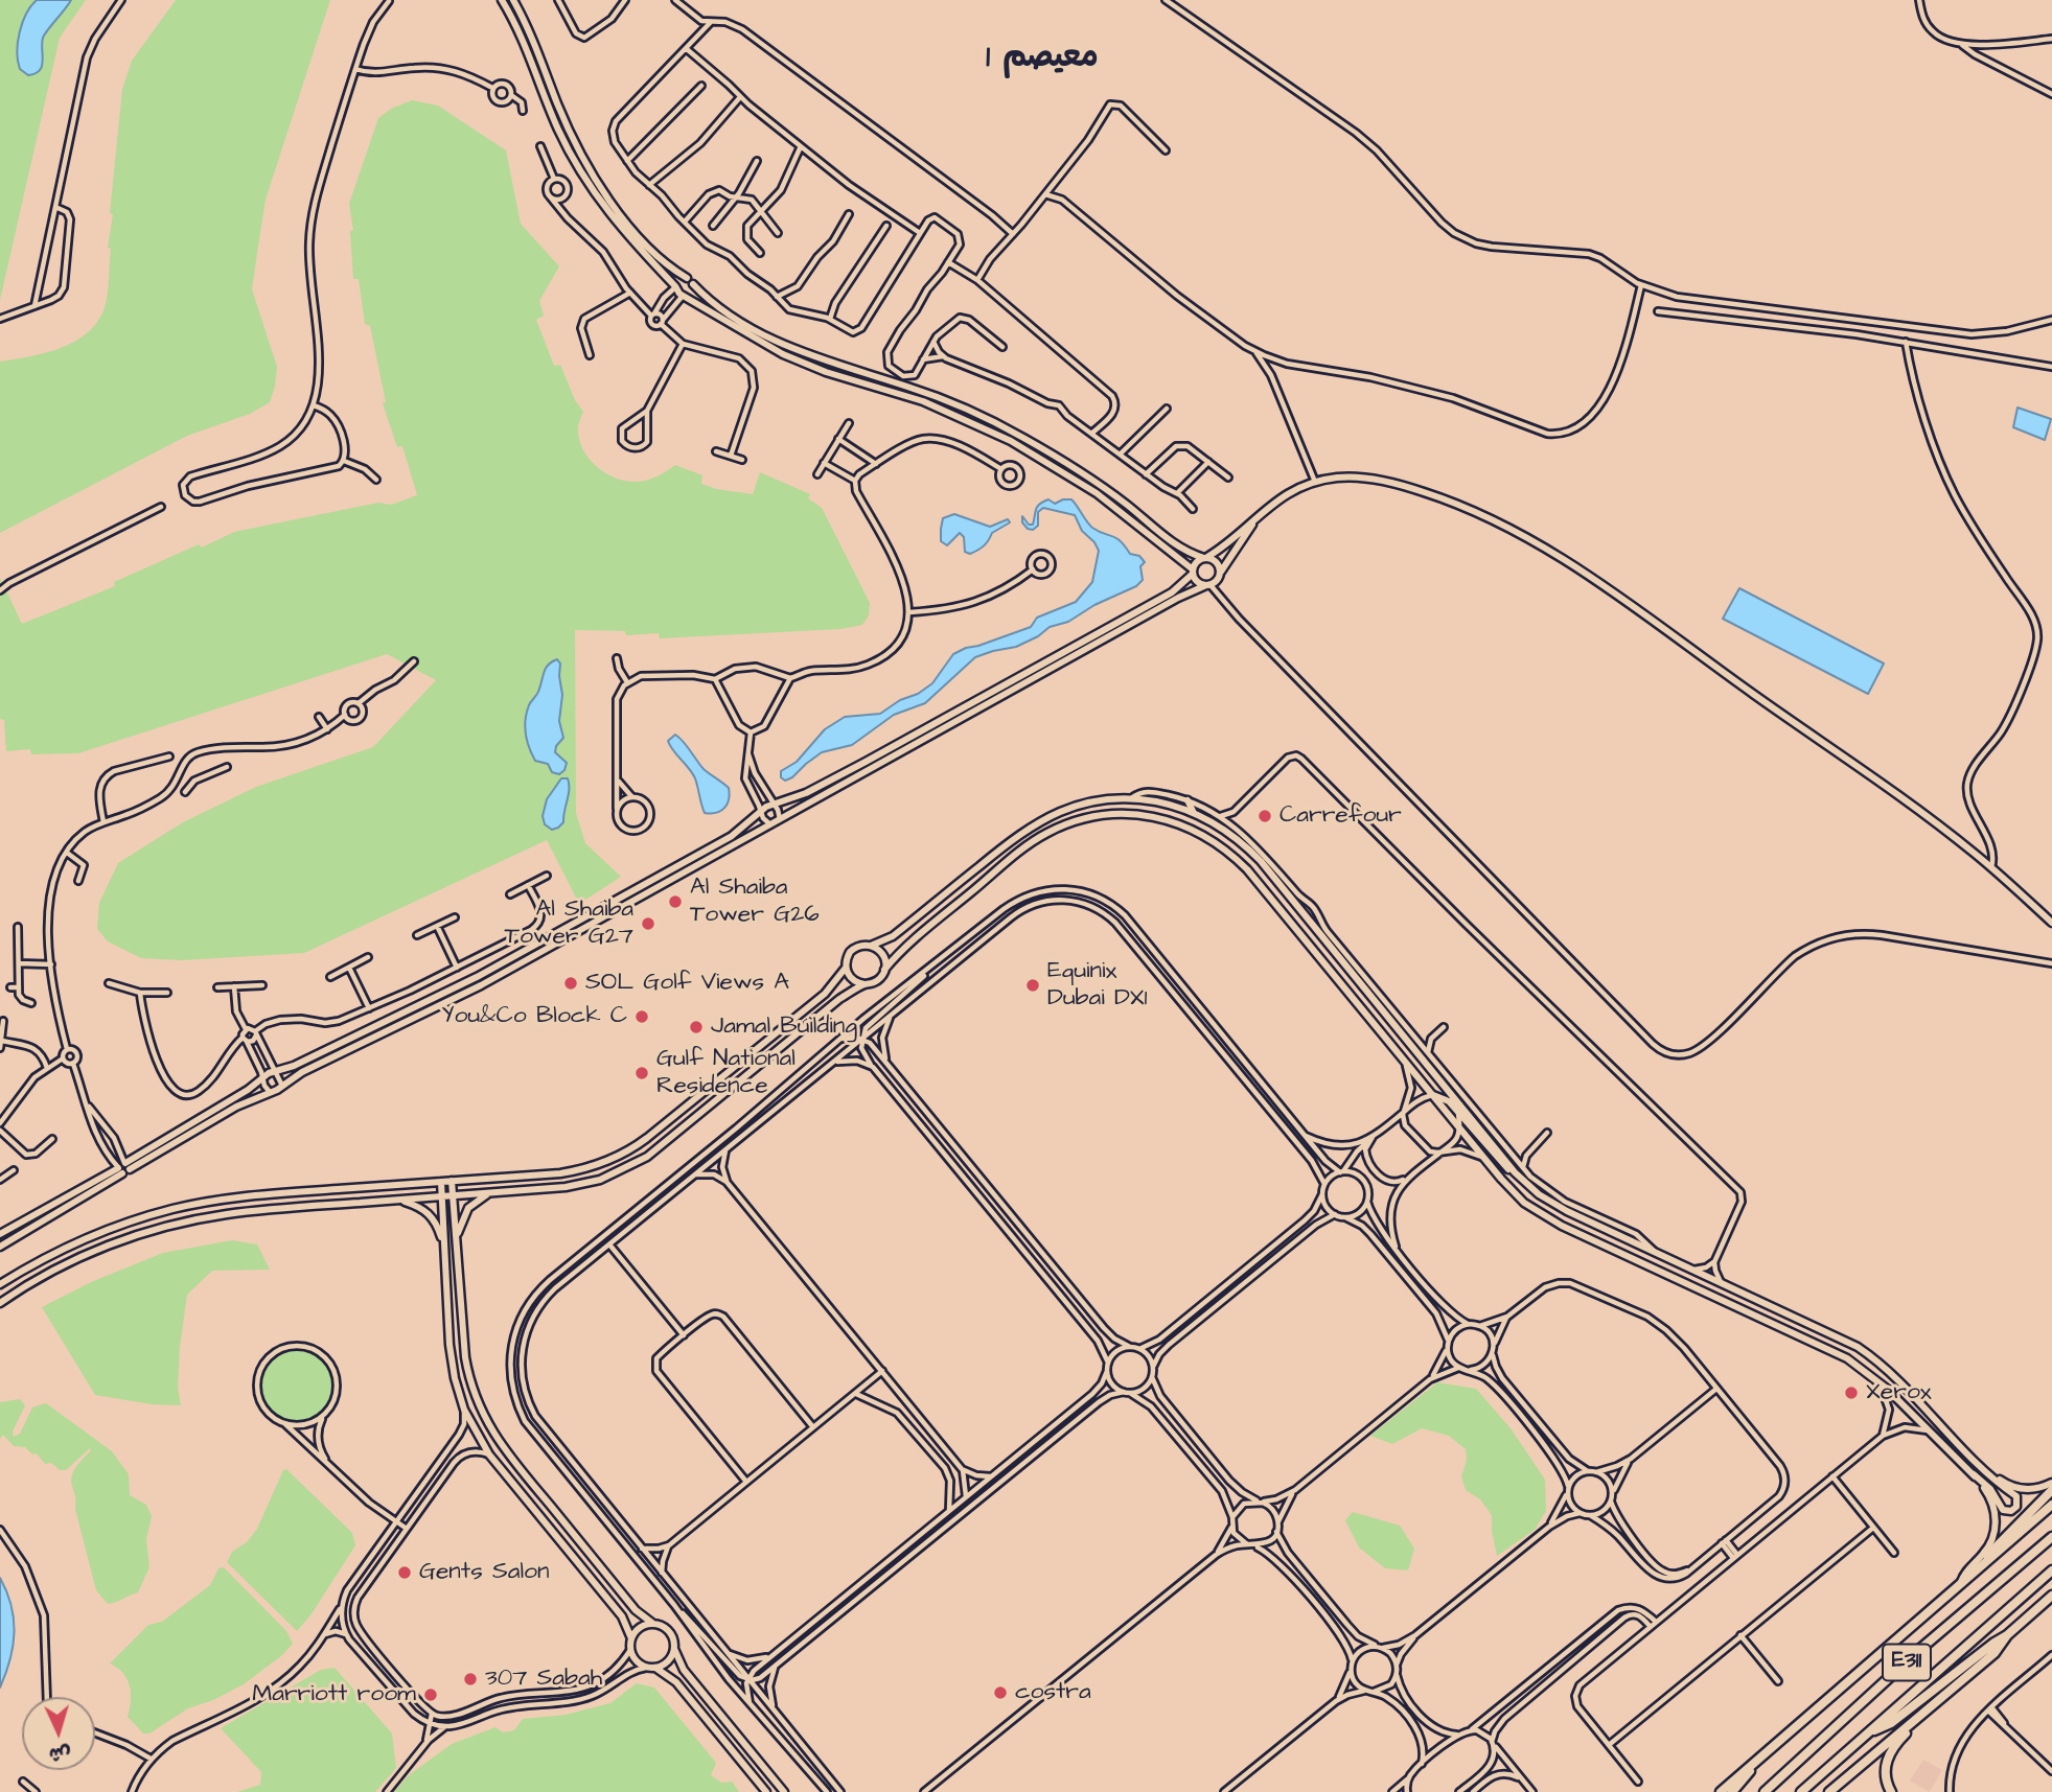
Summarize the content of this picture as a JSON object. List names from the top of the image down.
{
  "streets": {
    "highway": ["E311"]
  },
  "districts": ["معيصم 1"],
  "places": [
    "Carrefour",
    "Al Shaiba Tower G26",
    "Al Shaiba Tower G27",
    "SOL Golf Views A",
    "Equinix Dubai DX1",
    "You&Co Block C",
    "Jamal Building",
    "Gulf National Residence",
    "Xerox",
    "Gents Salon",
    "307 Sabah",
    "costra",
    "Marriott room"
  ],
  "north": "bottom"
}
